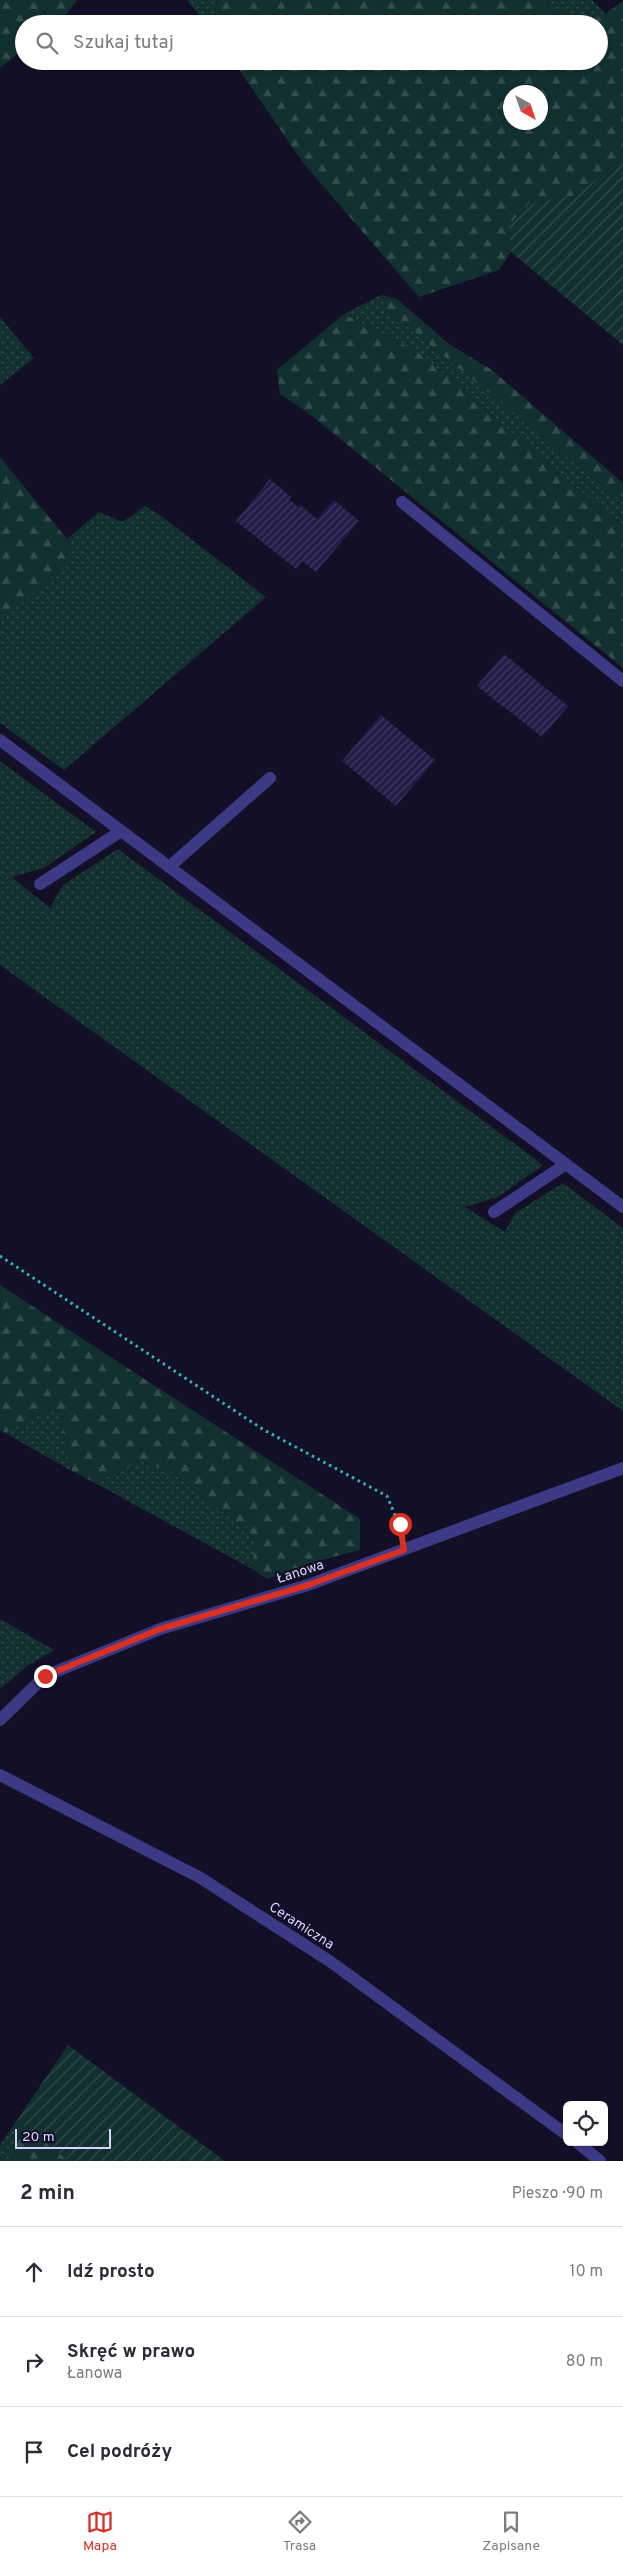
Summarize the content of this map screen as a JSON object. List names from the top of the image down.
{
  "streets": {
    "street": ["Łanowa", "Ceramiczna"]
  },
  "scale_bar": "20 m",
  "north": "bottom right",
  "page": {
    "search": "Szukaj tutaj",
    "scale": "20 m",
    "heading": ["2 min", "Pieszo · 90 m"],
    "list": [
      ["Idź prosto", "10 m"],
      ["Skręć w prawo", "Łanowa", "80 m"],
      "Cel podróży"
    ],
    "nav": ["Mapa", "Trasa", "Zapisane"]
  }
}
